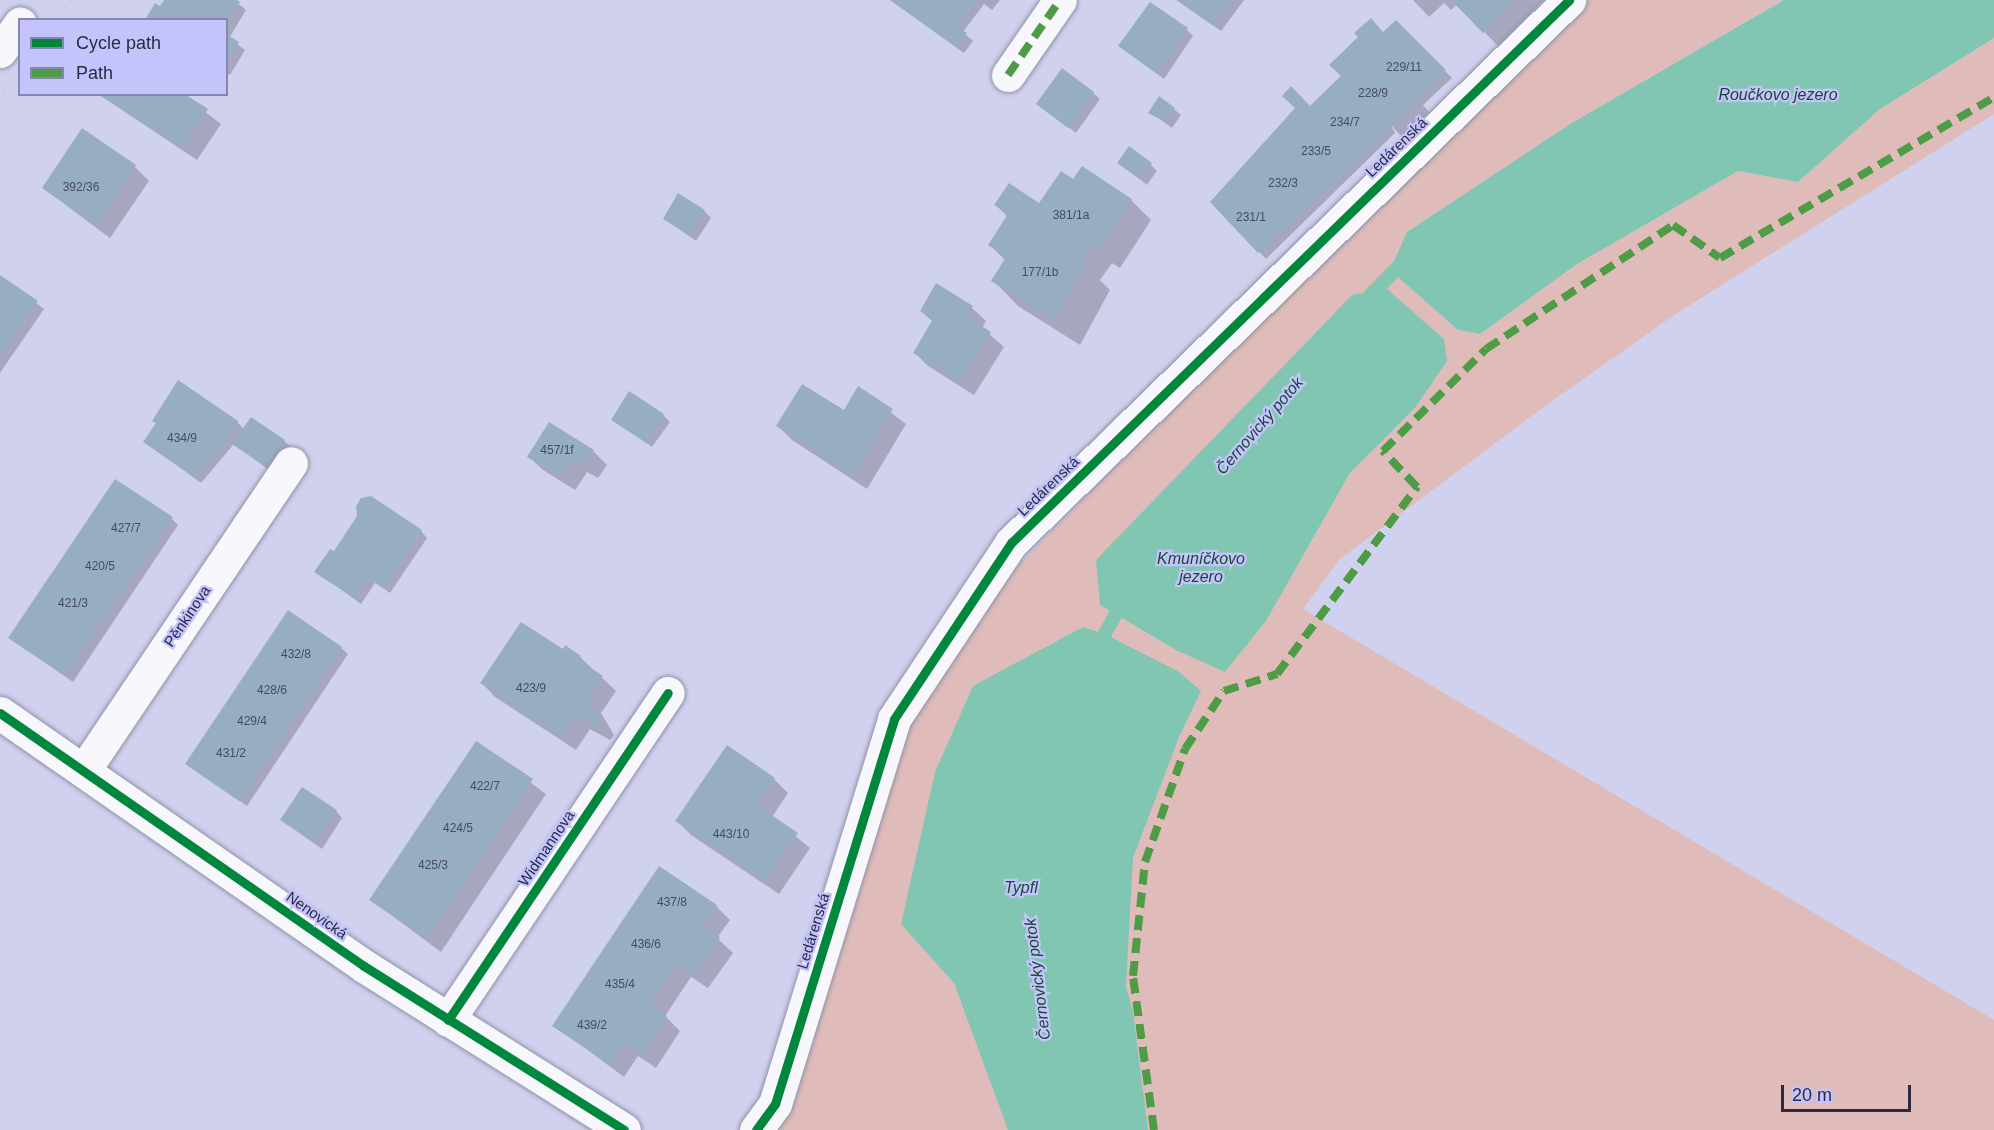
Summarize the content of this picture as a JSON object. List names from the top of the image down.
{
  "streets": {
    "street": [
      "Ledárenská",
      "Pěnkinova",
      "Widmannova",
      "Nenovická"
    ]
  },
  "crossings": [
    ["Pěnkinova", "Nenovická"],
    ["Widmannova", "Nenovická"]
  ],
  "water": [
    "Roučkovo jezero",
    "Černovický potok",
    "Kmuníčkovo jezero",
    "Typfl"
  ],
  "house_numbers": [
    "229/11",
    "228/9",
    "234/7",
    "233/5",
    "232/3",
    "392/36",
    "381/1a",
    "231/1",
    "177/1b",
    "434/9",
    "457/1f",
    "427/7",
    "420/5",
    "421/3",
    "432/8",
    "423/9",
    "428/6",
    "429/4",
    "431/2",
    "422/7",
    "424/5",
    "443/10",
    "425/3",
    "437/8",
    "436/6",
    "435/4",
    "439/2"
  ],
  "legend": ["Cycle path", "Path"],
  "scale_bar": "20 m"
}
